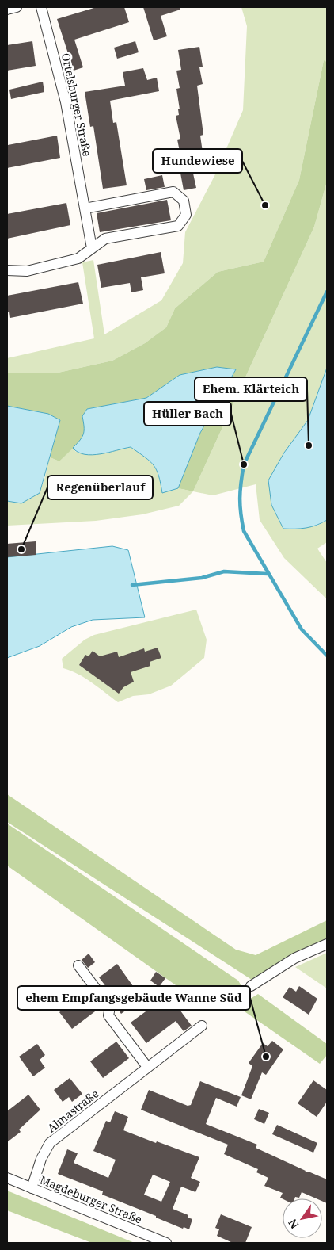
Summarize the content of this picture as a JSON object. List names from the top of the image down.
{
  "streets": {
    "street": ["Ortelsburger Straße", "Almastraße", "Magdeburger Straße"]
  },
  "crossings": [
    ["Almastraße", "Magdeburger Straße"]
  ],
  "places": [
    "Hundewiese",
    "Ehem. Klärteich",
    "Hüller Bach",
    "Regenüberlauf",
    "ehem Empfangsgebäude Wanne Süd"
  ],
  "north": "bottom left"
}
